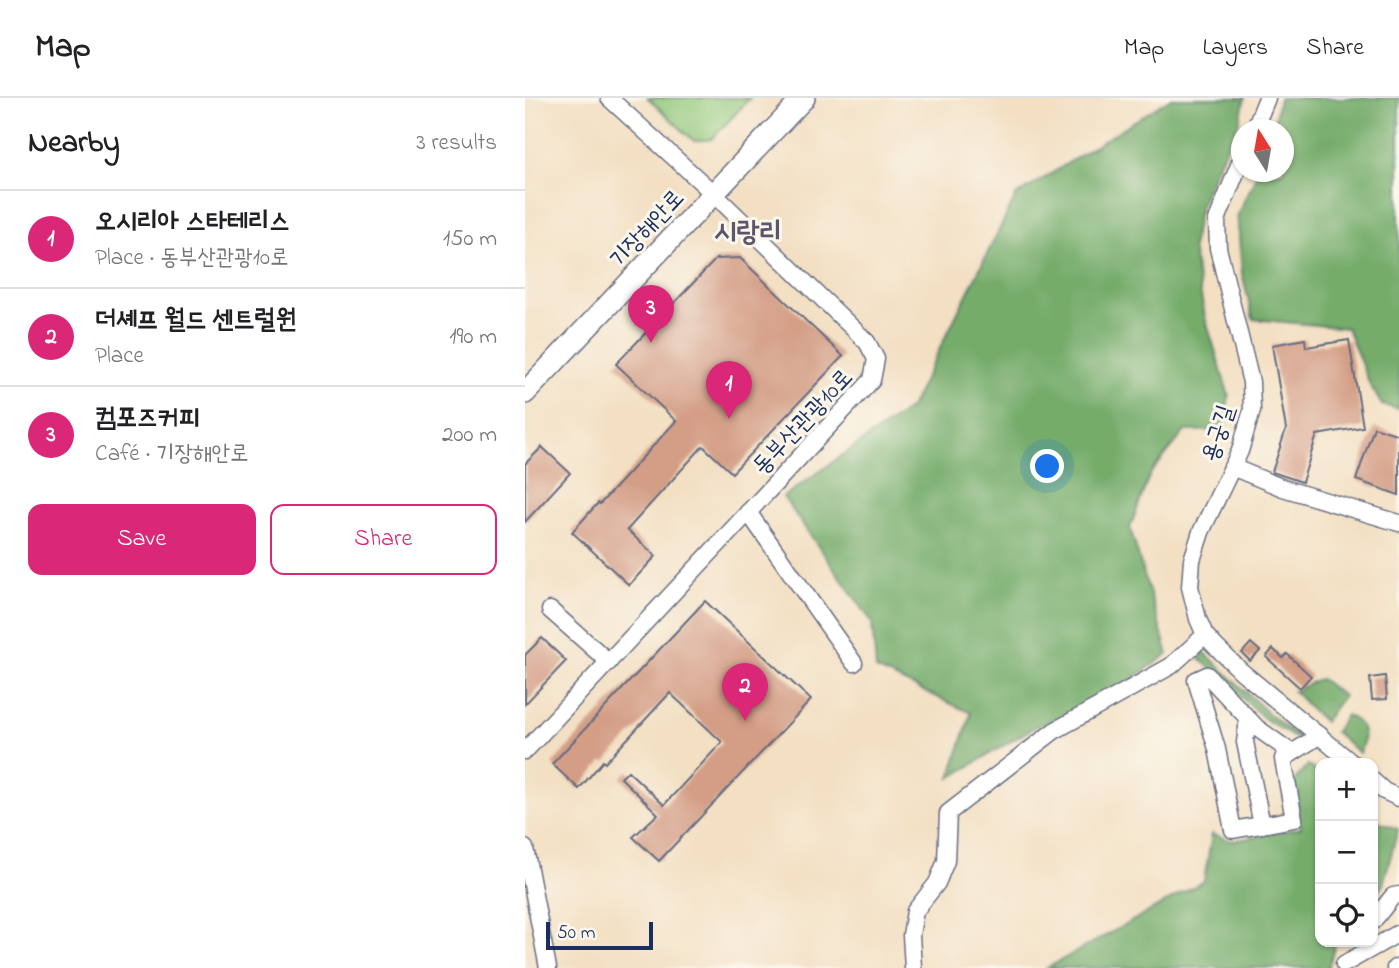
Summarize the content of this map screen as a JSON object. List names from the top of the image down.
{
  "streets": {
    "main road": ["기장해안로"],
    "street": ["동부산관광10로", "용궁길"]
  },
  "crossings": [
    ["기장해안로", "동부산관광10로"]
  ],
  "districts": ["시랑리"],
  "scale_bar": "50 m",
  "north": "top",
  "page": {
    "header": "Map",
    "nav": ["Map", "Layers", "Share"],
    "heading": ["Nearby", "3 results"],
    "list": [
      {
        "mark": "1",
        "name": "오시리아 스타테리스",
        "note": "Place · 동부산관광10로",
        "value": "150 m"
      },
      {
        "mark": "2",
        "name": "더셰프 월드 센트럴원",
        "note": "Place",
        "value": "190 m"
      },
      {
        "mark": "3",
        "name": "컴포즈커피",
        "note": "Café · 기장해안로",
        "value": "200 m"
      }
    ],
    "pins": ["3", "1", "2"],
    "buttons": ["Save", "Share"],
    "map_buttons": ["+", "−"],
    "scale": "50 m"
  }
}
